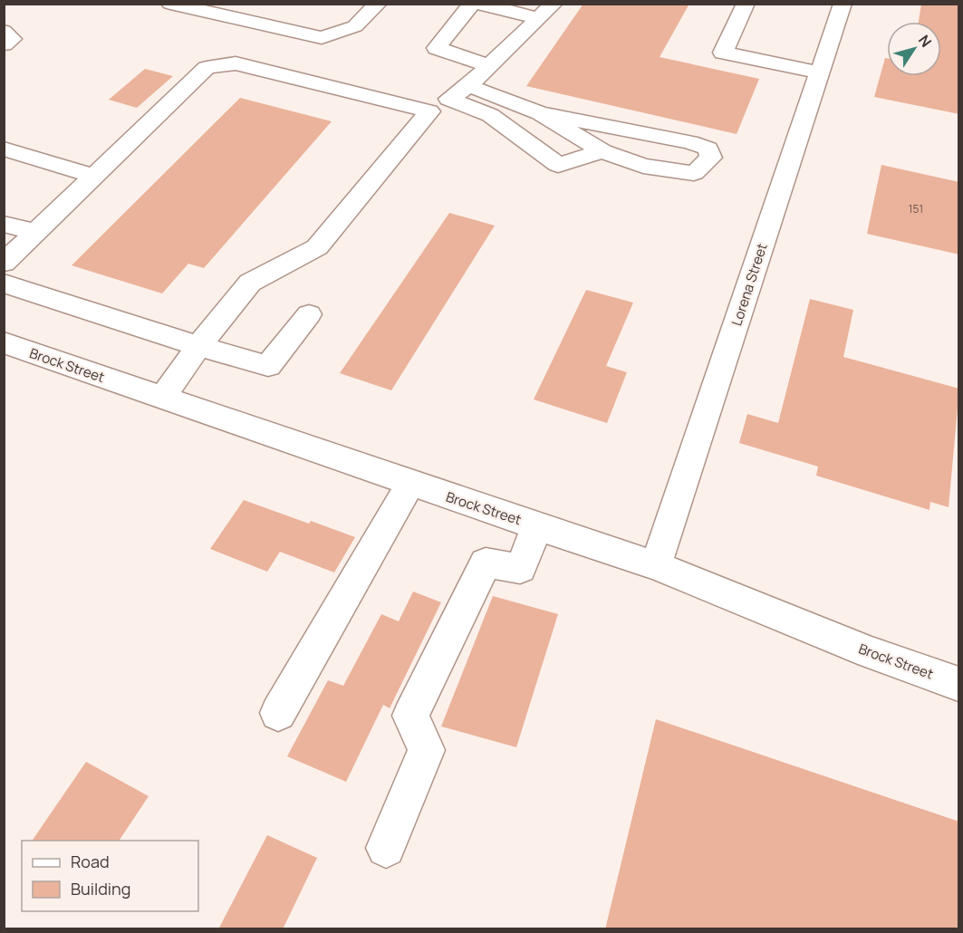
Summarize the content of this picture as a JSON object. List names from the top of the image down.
{
  "streets": {
    "street": ["Lorena Street", "Brock Street"]
  },
  "crossings": [
    ["Lorena Street", "Brock Street"]
  ],
  "house_numbers": ["151"],
  "legend": ["Road", "Building"],
  "north": "top right"
}
